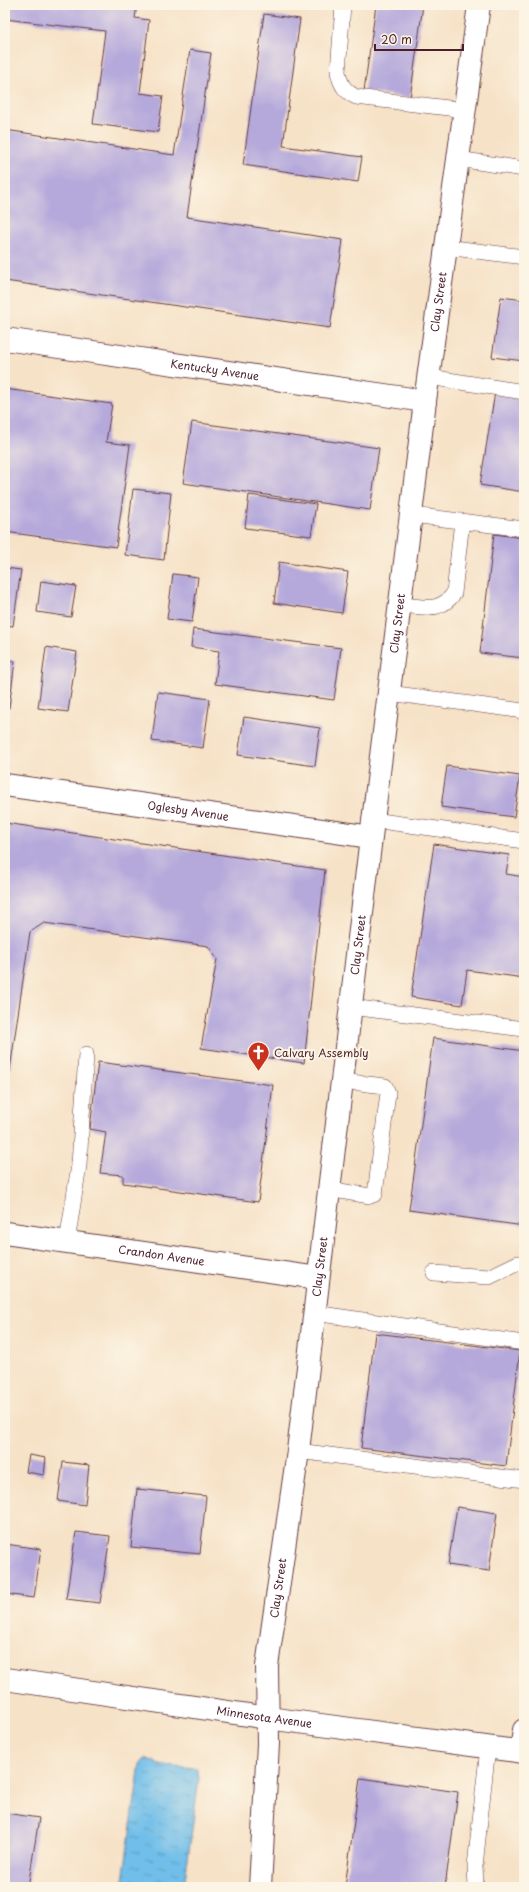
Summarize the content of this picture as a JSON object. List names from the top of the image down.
{
  "streets": {
    "street": [
      "Clay Street",
      "Kentucky Avenue",
      "Oglesby Avenue",
      "Crandon Avenue",
      "Minnesota Avenue"
    ]
  },
  "crossings": [
    ["Clay Street", "Kentucky Avenue"],
    ["Clay Street", "Oglesby Avenue"],
    ["Clay Street", "Crandon Avenue"],
    ["Clay Street", "Minnesota Avenue"]
  ],
  "places": {
    "church": ["Calvary Assembly"]
  },
  "scale_bar": "20 m"
}
